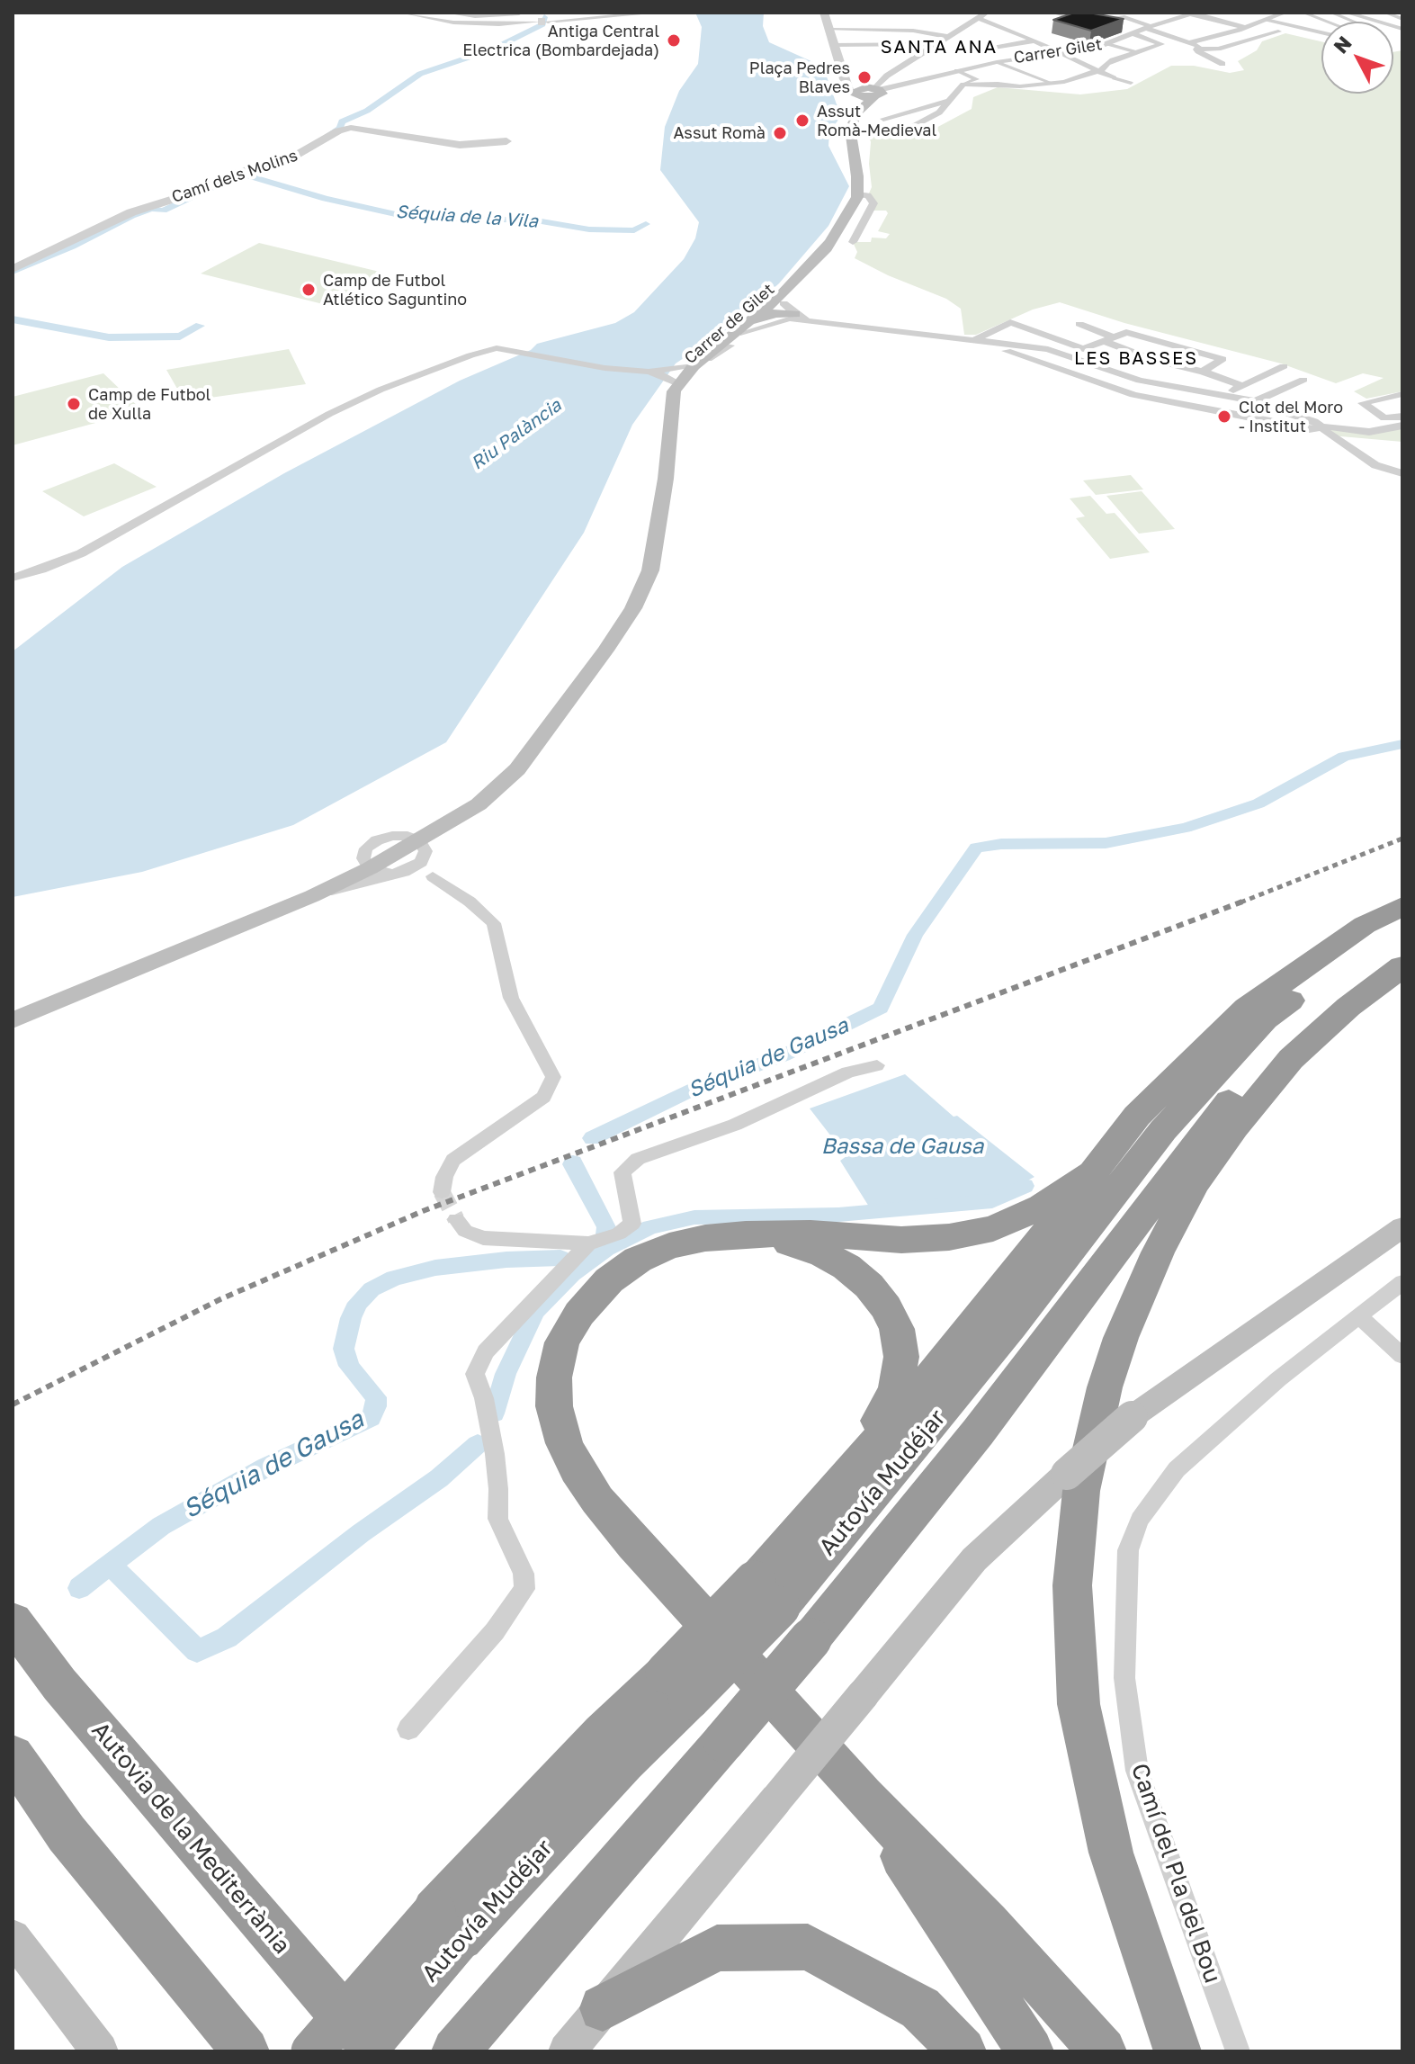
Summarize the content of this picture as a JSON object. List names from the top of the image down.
{
  "streets": {
    "highway": ["Autovía Mudéjar", "Autovia de la Mediterrània"],
    "main road": ["Carrer de Gilet"],
    "street": ["Carrer Gilet", "Camí dels Molins", "Camí del Pla del Bou"]
  },
  "districts": ["SANTA ANA", "LES BASSES"],
  "water": [
    "Séquia de la Vila",
    "Riu Palància",
    "Séquia de Gausa",
    "Bassa de Gausa"
  ],
  "places": [
    "Antiga Central Electrica (Bombardejada)",
    "Plaça Pedres Blaves",
    "Assut Romà-Medieval",
    "Assut Romà",
    "Camp de Futbol Atlético Saguntino",
    "Camp de Futbol de Xulla",
    "Clot del Moro - Institut"
  ],
  "north": "top left"
}
